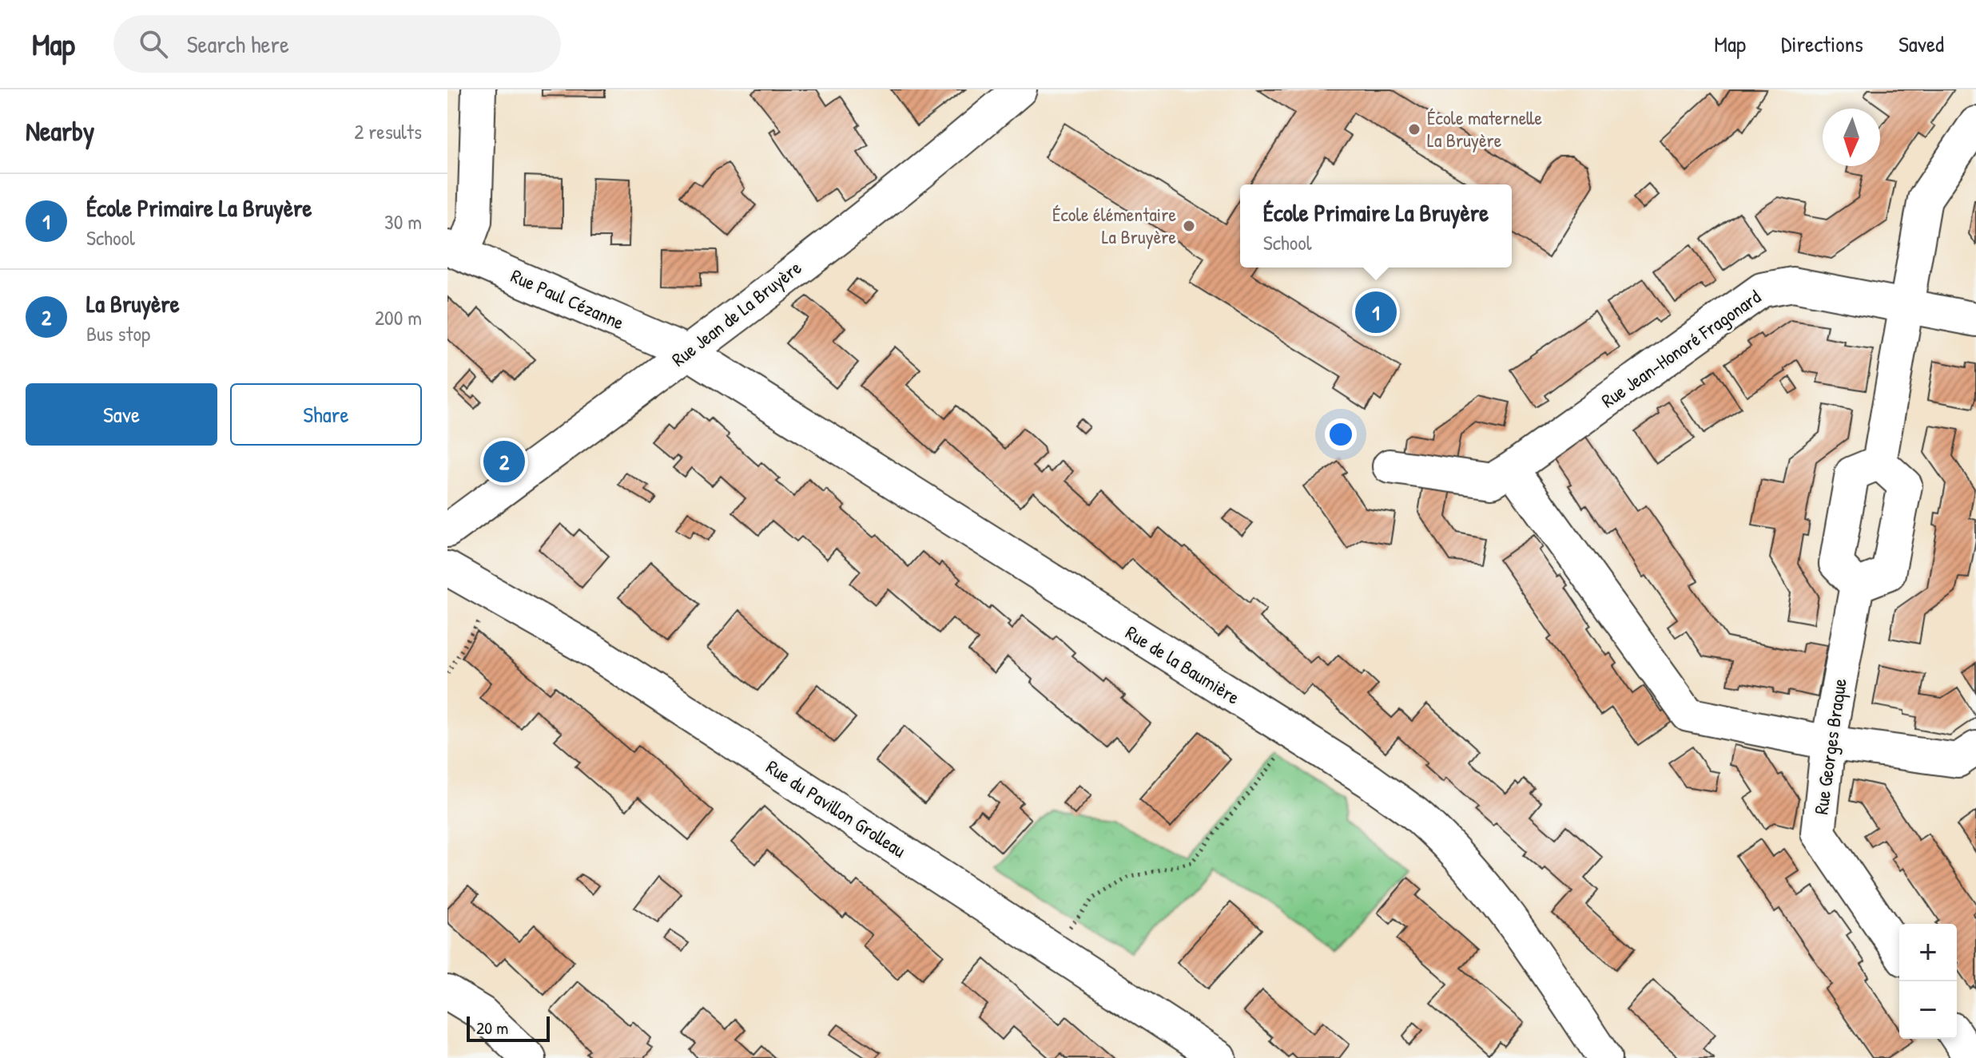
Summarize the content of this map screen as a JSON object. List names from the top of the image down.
{
  "streets": {
    "street": [
      "Rue Paul Cézanne",
      "Rue Jean de La Bruyère",
      "Rue Jean-Honoré Fragonard",
      "Rue de la Baumière",
      "Rue Georges Braque",
      "Rue du Pavillon Grolleau"
    ]
  },
  "crossings": [
    ["Rue Paul Cézanne", "Rue Jean de La Bruyère"],
    ["Rue Paul Cézanne", "Rue de la Baumière"],
    ["Rue Jean de La Bruyère", "Rue de la Baumière"]
  ],
  "places": ["École maternelle La Bruyère", "École élémentaire La Bruyère"],
  "scale_bar": "20 m",
  "north": "bottom",
  "page": {
    "header": "Map",
    "search": "Search here",
    "nav": ["Map", "Directions", "Saved"],
    "heading": ["Nearby", "2 results"],
    "list": [
      {
        "mark": "1",
        "name": "École Primaire La Bruyère",
        "note": "School",
        "value": "30 m"
      },
      {
        "mark": "2",
        "name": "La Bruyère",
        "note": "Bus stop",
        "value": "200 m"
      }
    ],
    "popup": ["École Primaire La Bruyère", "School"],
    "pins": ["1", "2"],
    "buttons": ["Save", "Share"],
    "map_buttons": ["+", "−"],
    "scale": "20 m"
  }
}
